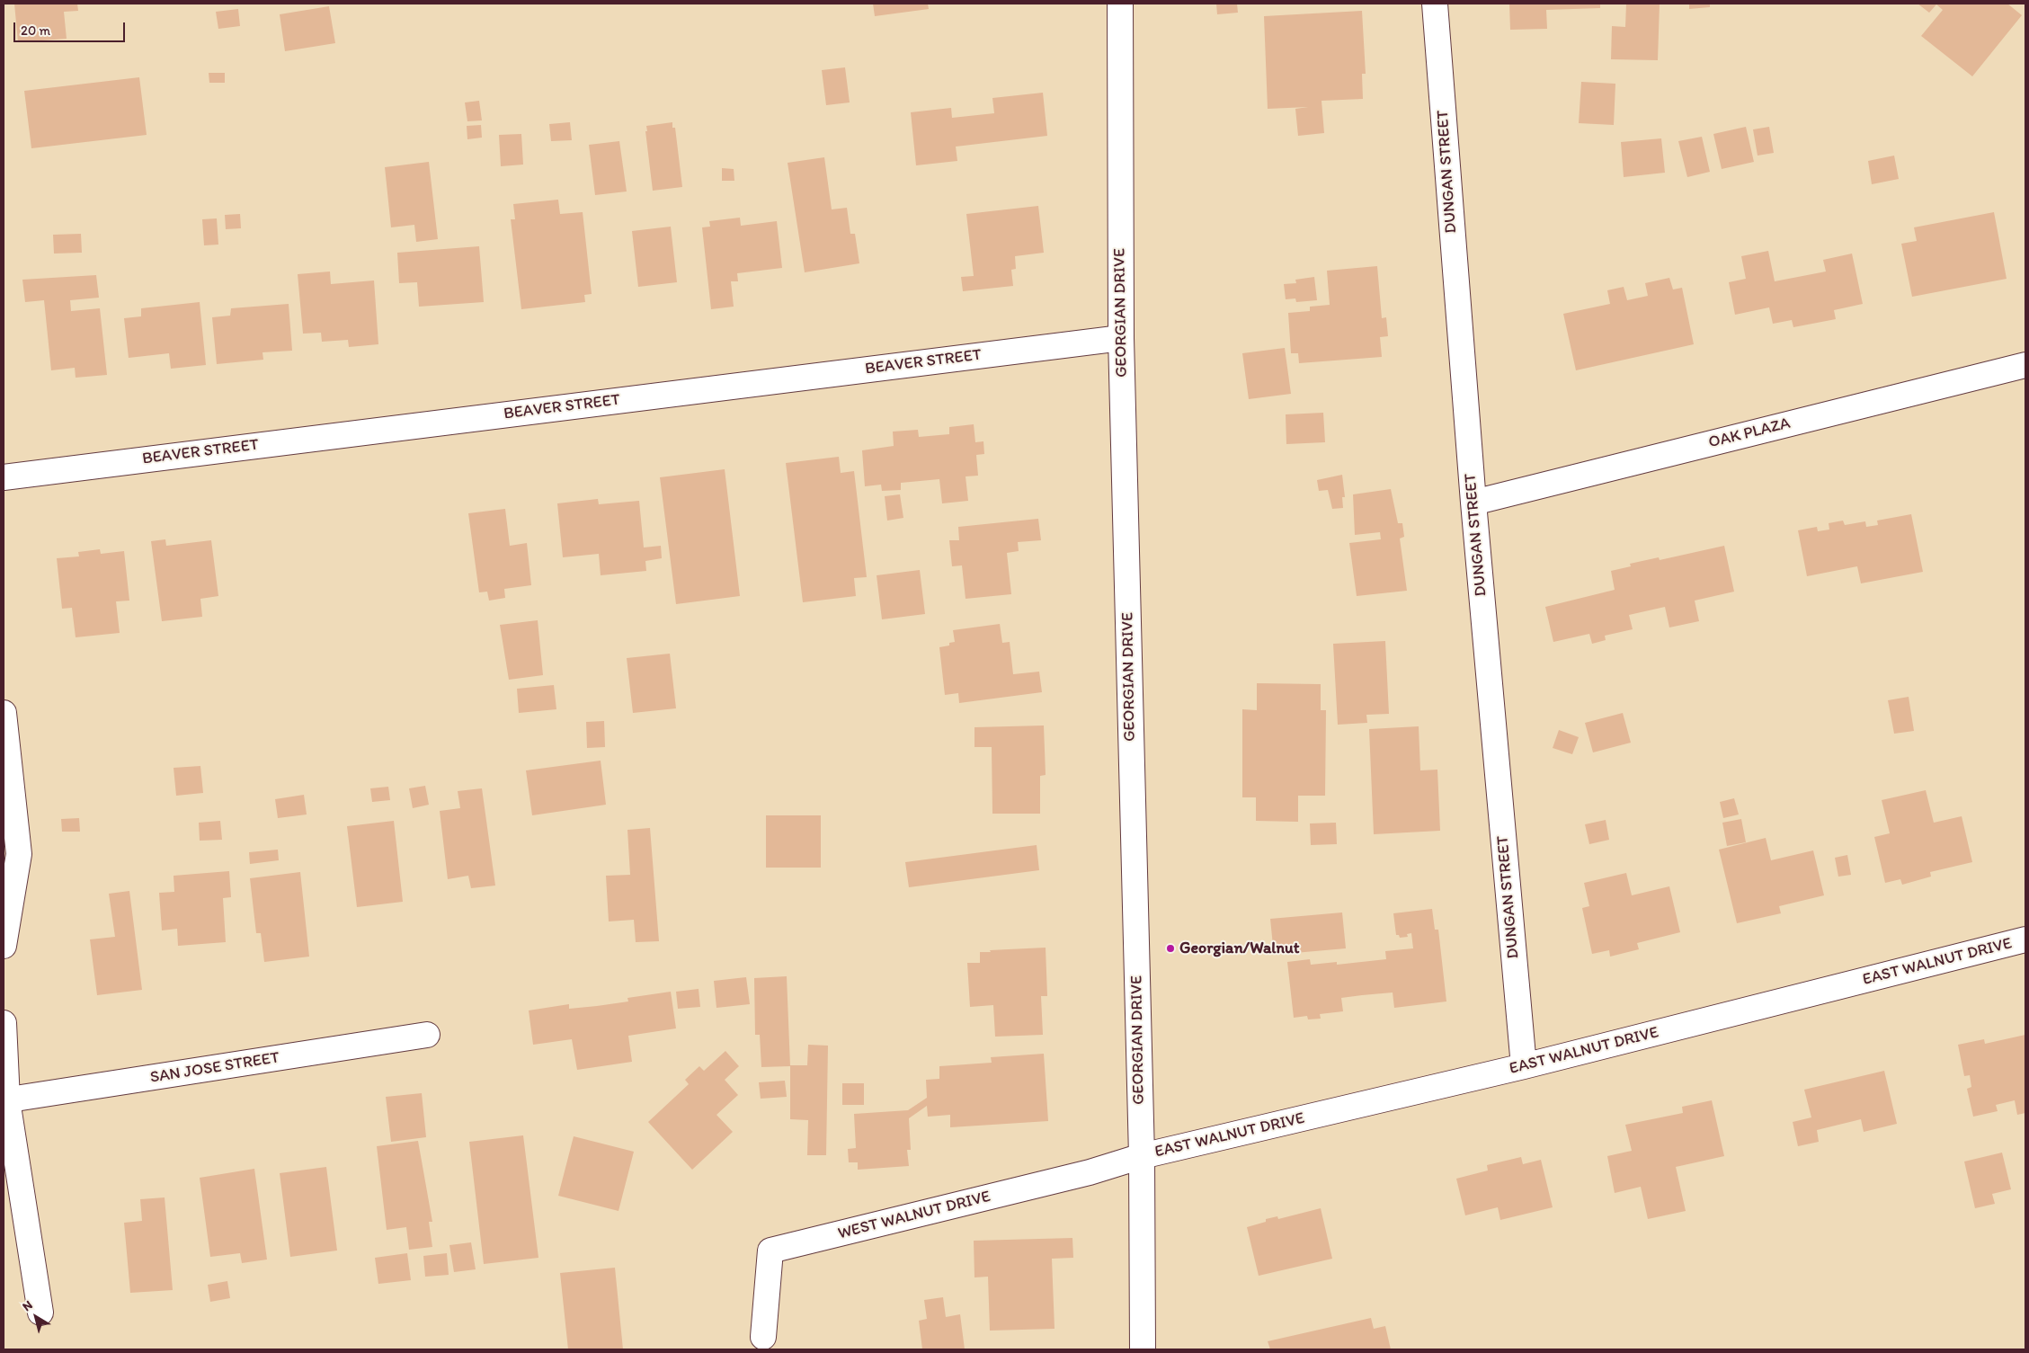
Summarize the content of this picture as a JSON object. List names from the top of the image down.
{
  "streets": {
    "street": [
      "DUNGAN STREET",
      "GEORGIAN DRIVE",
      "BEAVER STREET",
      "OAK PLAZA",
      "EAST WALNUT DRIVE",
      "SAN JOSE STREET",
      "WEST WALNUT DRIVE"
    ]
  },
  "crossings": [
    ["DUNGAN STREET", "OAK PLAZA"],
    ["DUNGAN STREET", "EAST WALNUT DRIVE"],
    ["GEORGIAN DRIVE", "BEAVER STREET"],
    ["GEORGIAN DRIVE", "EAST WALNUT DRIVE"],
    ["GEORGIAN DRIVE", "WEST WALNUT DRIVE"],
    ["EAST WALNUT DRIVE", "WEST WALNUT DRIVE"]
  ],
  "places": ["Georgian/Walnut"],
  "scale_bar": "20 m",
  "north": "top left"
}
